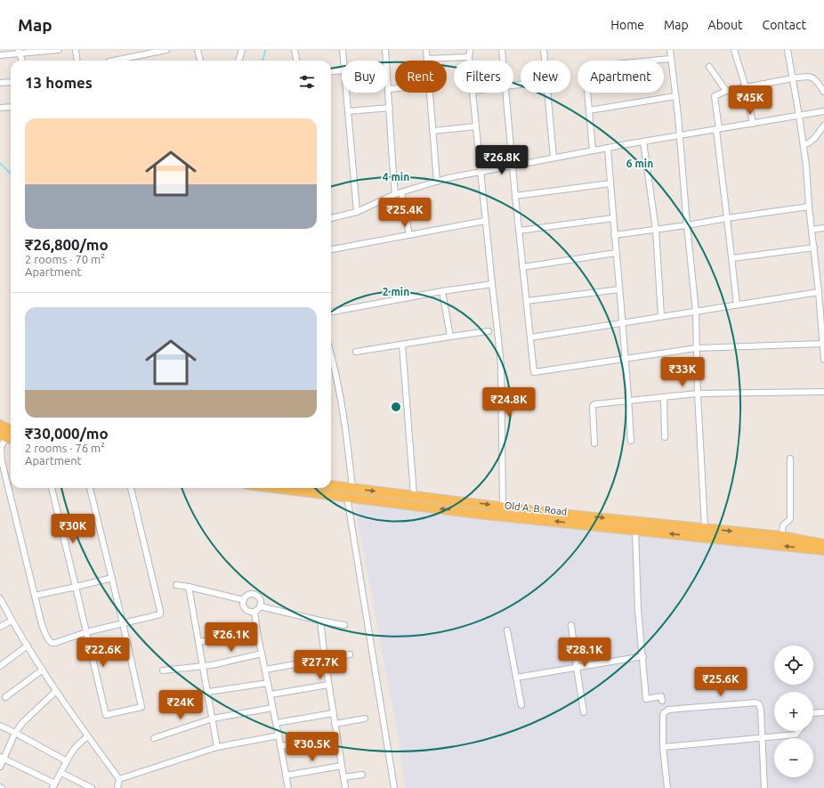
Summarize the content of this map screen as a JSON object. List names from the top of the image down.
{
  "streets": {
    "main road": ["Old A. B. Road"]
  },
  "page": {
    "header": "Map",
    "nav": [
      "Home",
      "Map",
      "About",
      "Contact"
    ],
    "chip": [
      "Buy",
      "Rent",
      "Filters",
      "New",
      "Apartment"
    ],
    "heading": "13 homes",
    "price": [
      "₹45K",
      "₹26.8K",
      "₹25.4K",
      "₹33K",
      "₹24.8K",
      "₹30K",
      "₹26.1K",
      "₹22.6K",
      "₹28.1K",
      "₹27.7K",
      "₹25.6K",
      "₹24K",
      "₹30.5K"
    ],
    "list": [
      {
        "name": "₹26,800/mo",
        "note": "2 rooms · 70 m² · Apartment"
      },
      {
        "name": "₹30,000/mo",
        "note": "2 rooms · 76 m² · Apartment"
      }
    ],
    "map_buttons": ["+", "−"]
  },
  "rings": ["6 min", "4 min", "2 min"]
}
